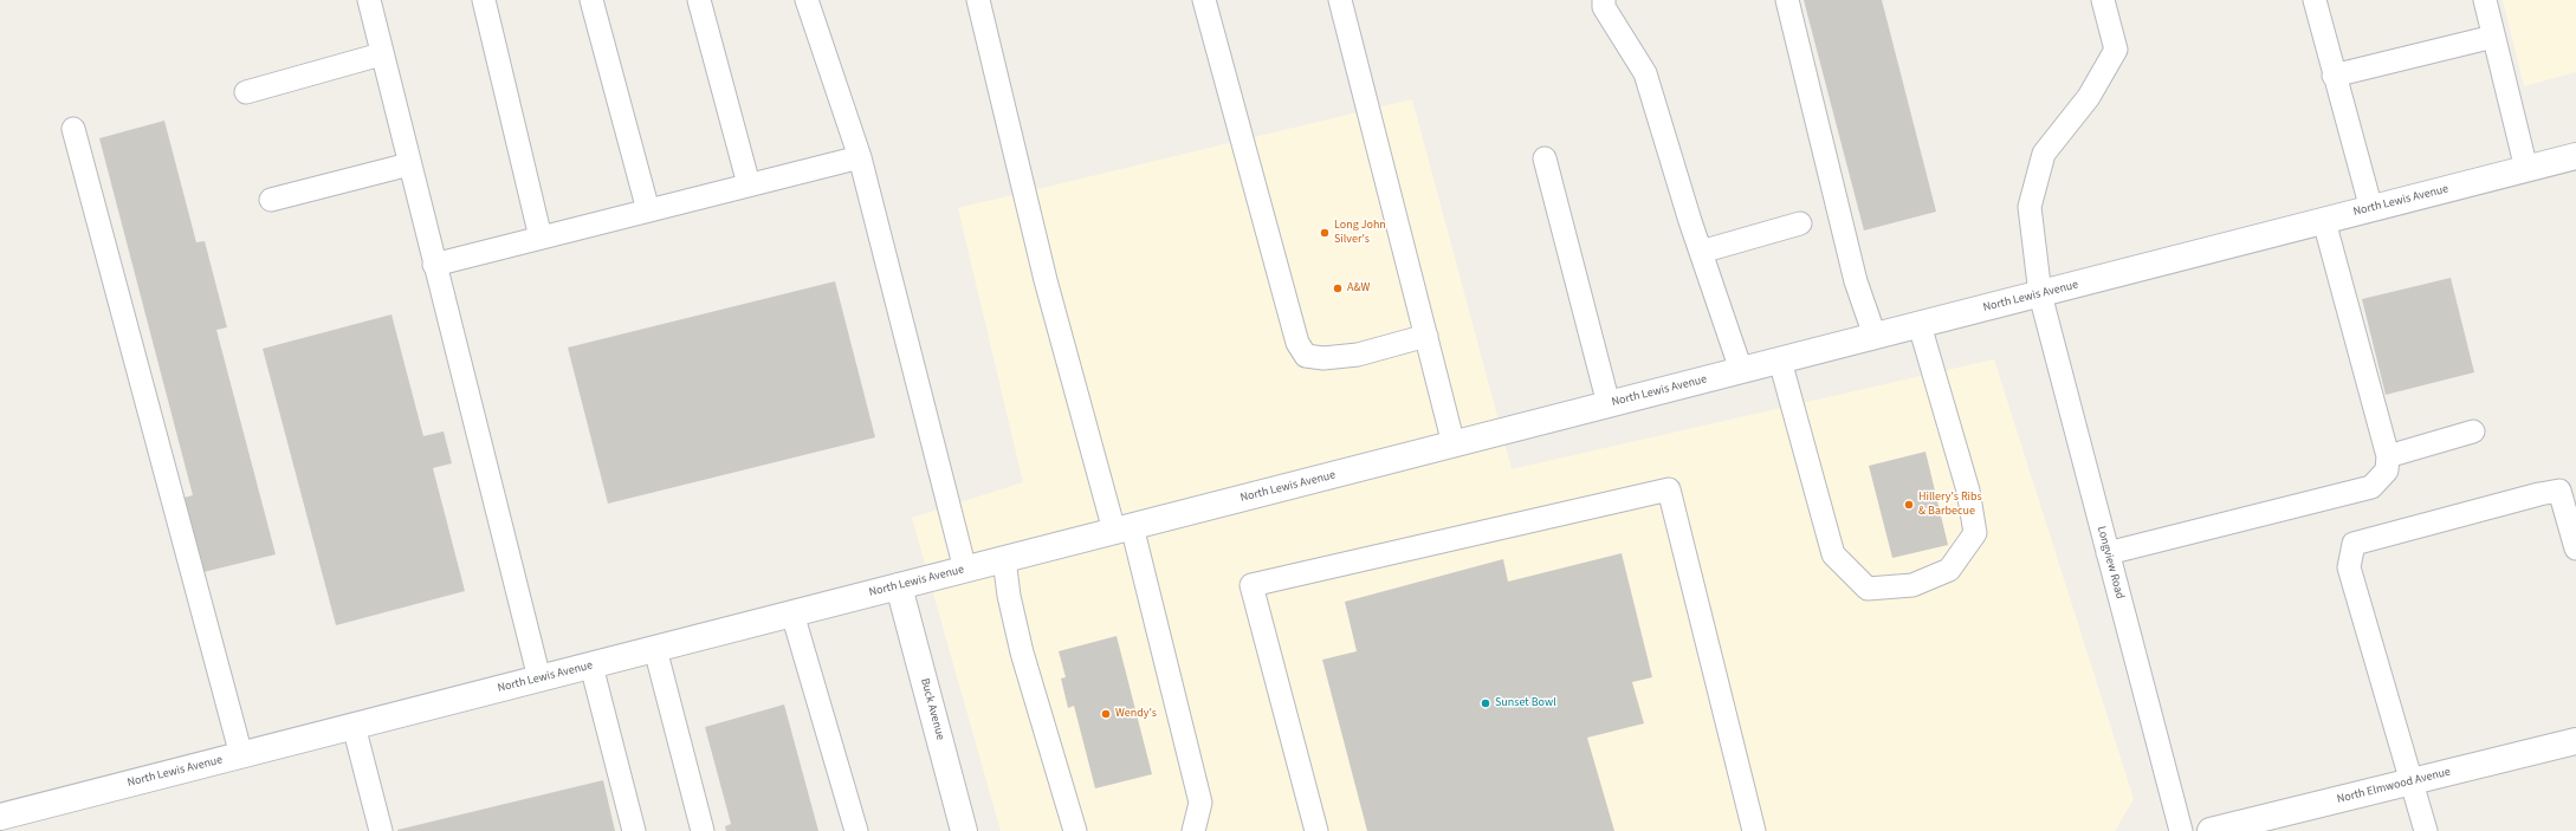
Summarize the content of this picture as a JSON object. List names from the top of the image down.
{
  "streets": {
    "main road": ["North Lewis Avenue", "Buck Avenue", "North Elmwood Avenue"],
    "lane": ["Longview Road"]
  },
  "crossings": [
    ["North Lewis Avenue", "Longview Road"],
    ["North Lewis Avenue", "Buck Avenue"]
  ],
  "places": [
    "Long John Silver's",
    "A&W",
    "Hillery's Ribs & Barbecue",
    "Sunset Bowl",
    "Wendy's"
  ]
}
